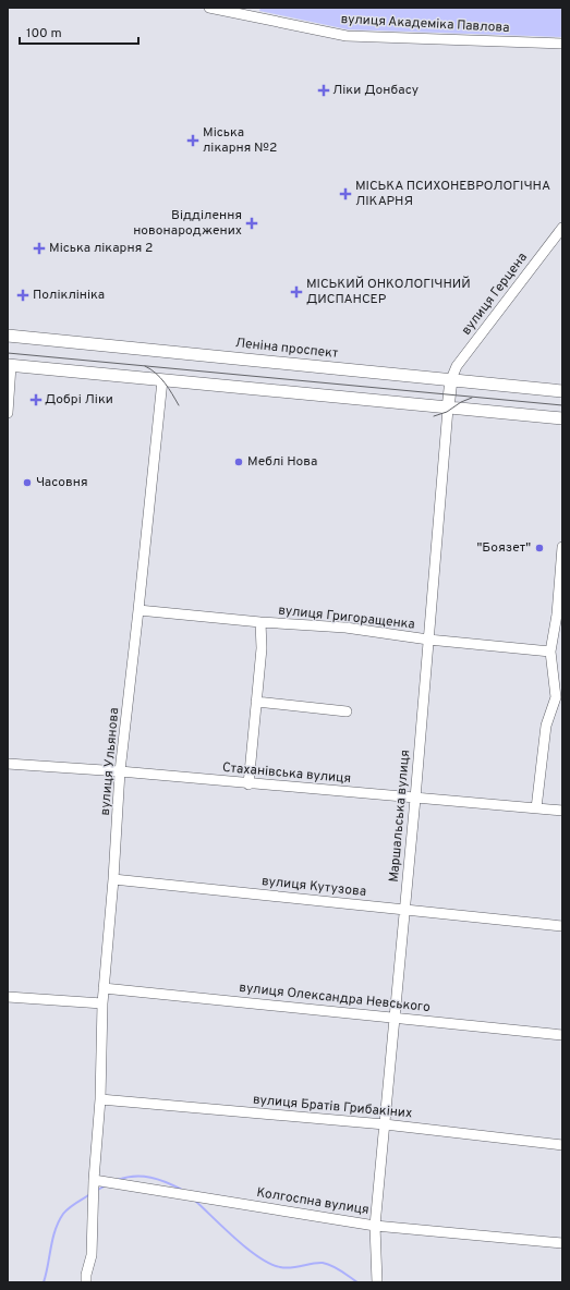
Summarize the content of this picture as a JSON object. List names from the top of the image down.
{
  "streets": {
    "main road": ["Леніна проспект"],
    "street": [
      "вулиця Академіка Павлова",
      "вулиця Герцена",
      "вулиця Григоращенка",
      "вулиця Ульянова",
      "Стаханівська вулиця",
      "Маршальська вулиця",
      "вулиця Кутузова",
      "вулиця Олександра Невського",
      "вулиця Братів Грибакіних",
      "Колгоспна вулиця"
    ]
  },
  "crossings": [
    ["вулиця Герцена", "Леніна проспект"],
    ["вулиця Григоращенка", "вулиця Ульянова"],
    ["вулиця Григоращенка", "Маршальська вулиця"],
    ["вулиця Ульянова", "Стаханівська вулиця"],
    ["вулиця Ульянова", "вулиця Кутузова"],
    ["вулиця Ульянова", "вулиця Олександра Невського"],
    ["вулиця Ульянова", "вулиця Братів Грибакіних"],
    ["вулиця Ульянова", "Колгоспна вулиця"],
    ["Стаханівська вулиця", "Маршальська вулиця"],
    ["Маршальська вулиця", "вулиця Кутузова"],
    ["Маршальська вулиця", "вулиця Олександра Невського"],
    ["Маршальська вулиця", "вулиця Братів Грибакіних"],
    ["Маршальська вулиця", "Колгоспна вулиця"]
  ],
  "places": {
    "health": [
      "Ліки Донбасу",
      "Міська лікарня №2",
      "МІСЬКА ПСИХОНЕВРОЛОГІЧНА ЛІКАРНЯ",
      "Відділення новонароджених",
      "Міська лікарня 2",
      "МІСЬКИЙ ОНКОЛОГІЧНИЙ ДИСПАНСЕР",
      "Поліклініка",
      "Добрі Ліки"
    ],
    "other": ["Меблі Нова", "Часовня", "\"Боязет\""]
  },
  "scale_bar": "100 m"
}
